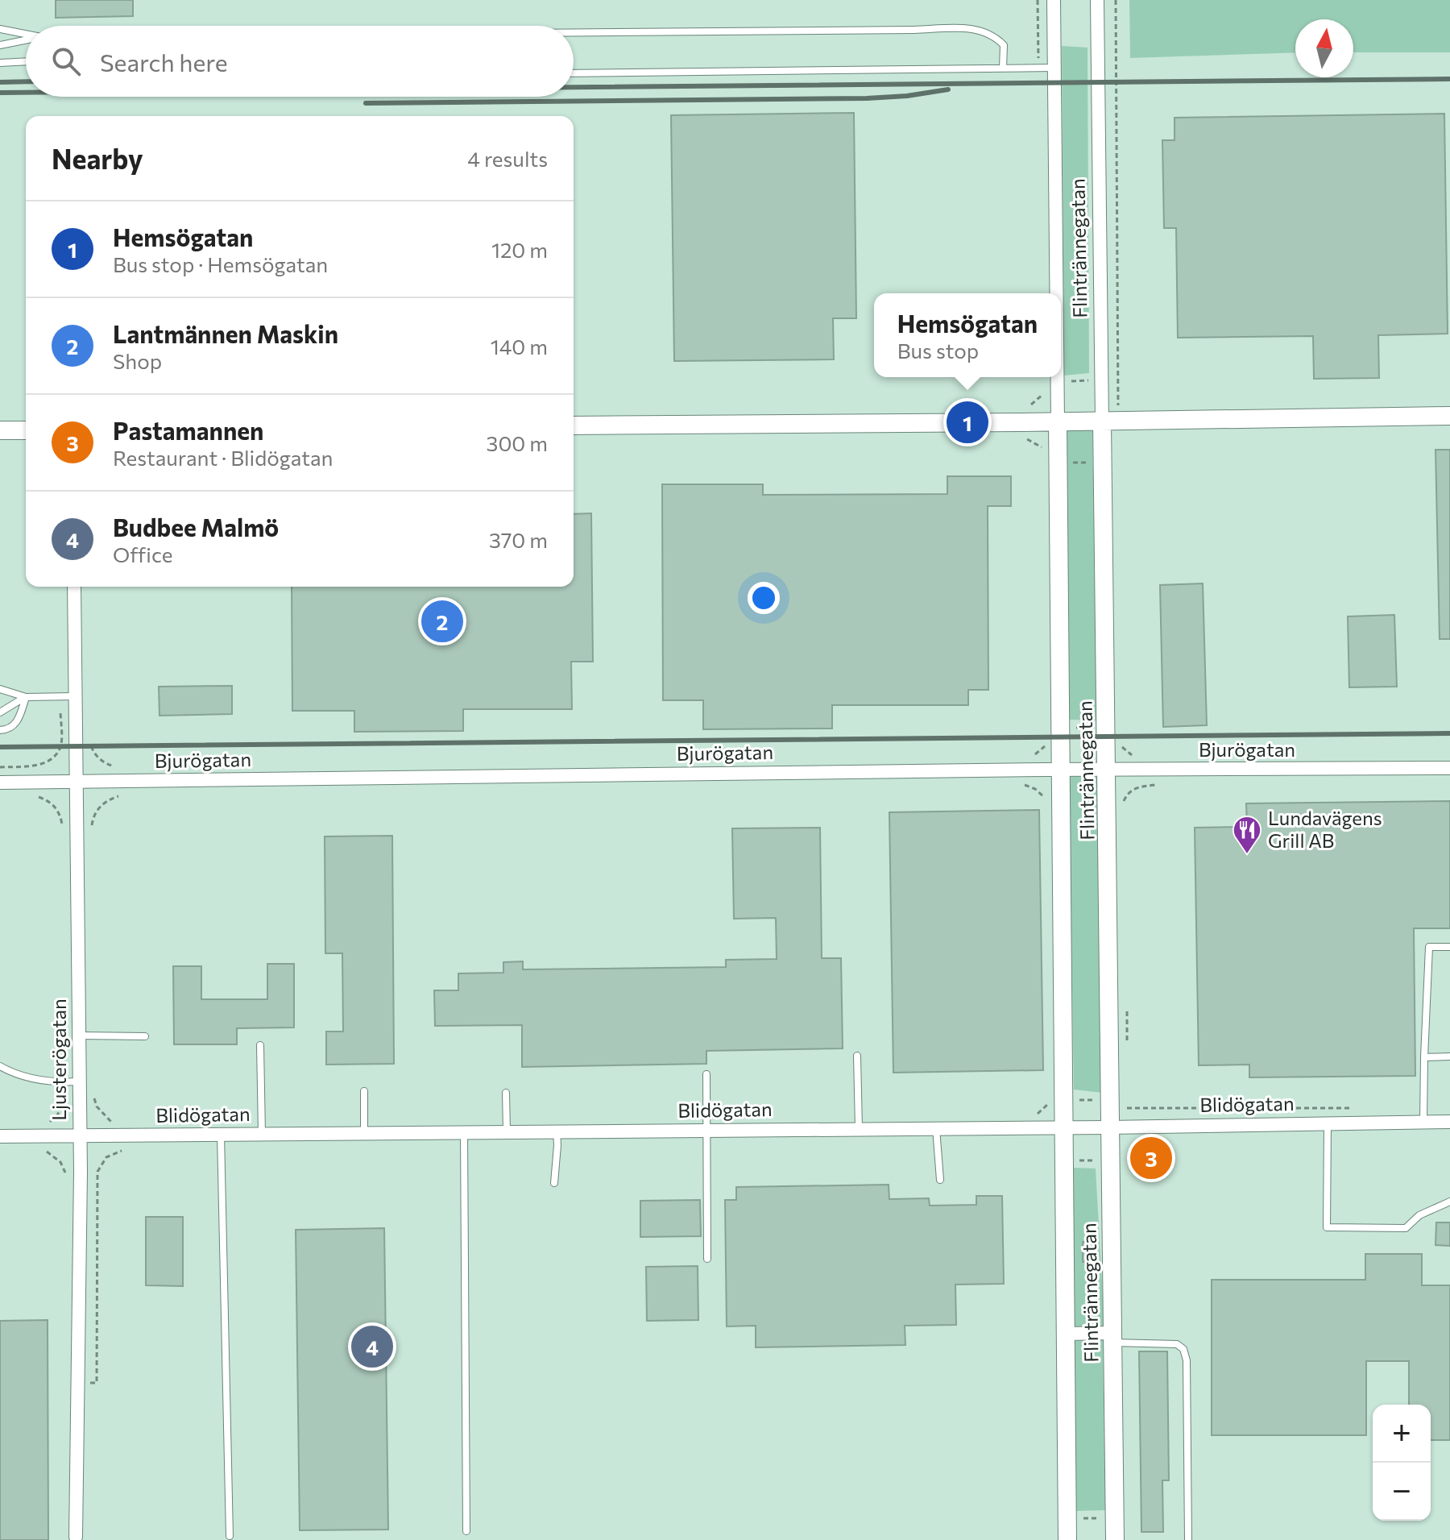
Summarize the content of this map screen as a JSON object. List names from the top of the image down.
{
  "streets": {
    "street": [
      "Flintrännegatan",
      "Bjurögatan",
      "Ljusterögatan",
      "Blidögatan"
    ]
  },
  "crossings": [
    ["Flintrännegatan", "Bjurögatan"],
    ["Flintrännegatan", "Blidögatan"],
    ["Bjurögatan", "Ljusterögatan"],
    ["Ljusterögatan", "Blidögatan"]
  ],
  "places": {
    "restaurant": ["Lundavägens Grill AB"]
  },
  "north": "top",
  "page": {
    "search": "Search here",
    "heading": ["Nearby", "4 results"],
    "list": [
      {
        "mark": "1",
        "name": "Hemsögatan",
        "note": "Bus stop · Hemsögatan",
        "value": "120 m"
      },
      {
        "mark": "2",
        "name": "Lantmännen Maskin",
        "note": "Shop",
        "value": "140 m"
      },
      {
        "mark": "3",
        "name": "Pastamannen",
        "note": "Restaurant · Blidögatan",
        "value": "300 m"
      },
      {
        "mark": "4",
        "name": "Budbee Malmö",
        "note": "Office",
        "value": "370 m"
      }
    ],
    "popup": ["Hemsögatan", "Bus stop"],
    "pins": [
      "1",
      "2",
      "3",
      "4"
    ],
    "map_buttons": ["+", "−"]
  }
}
